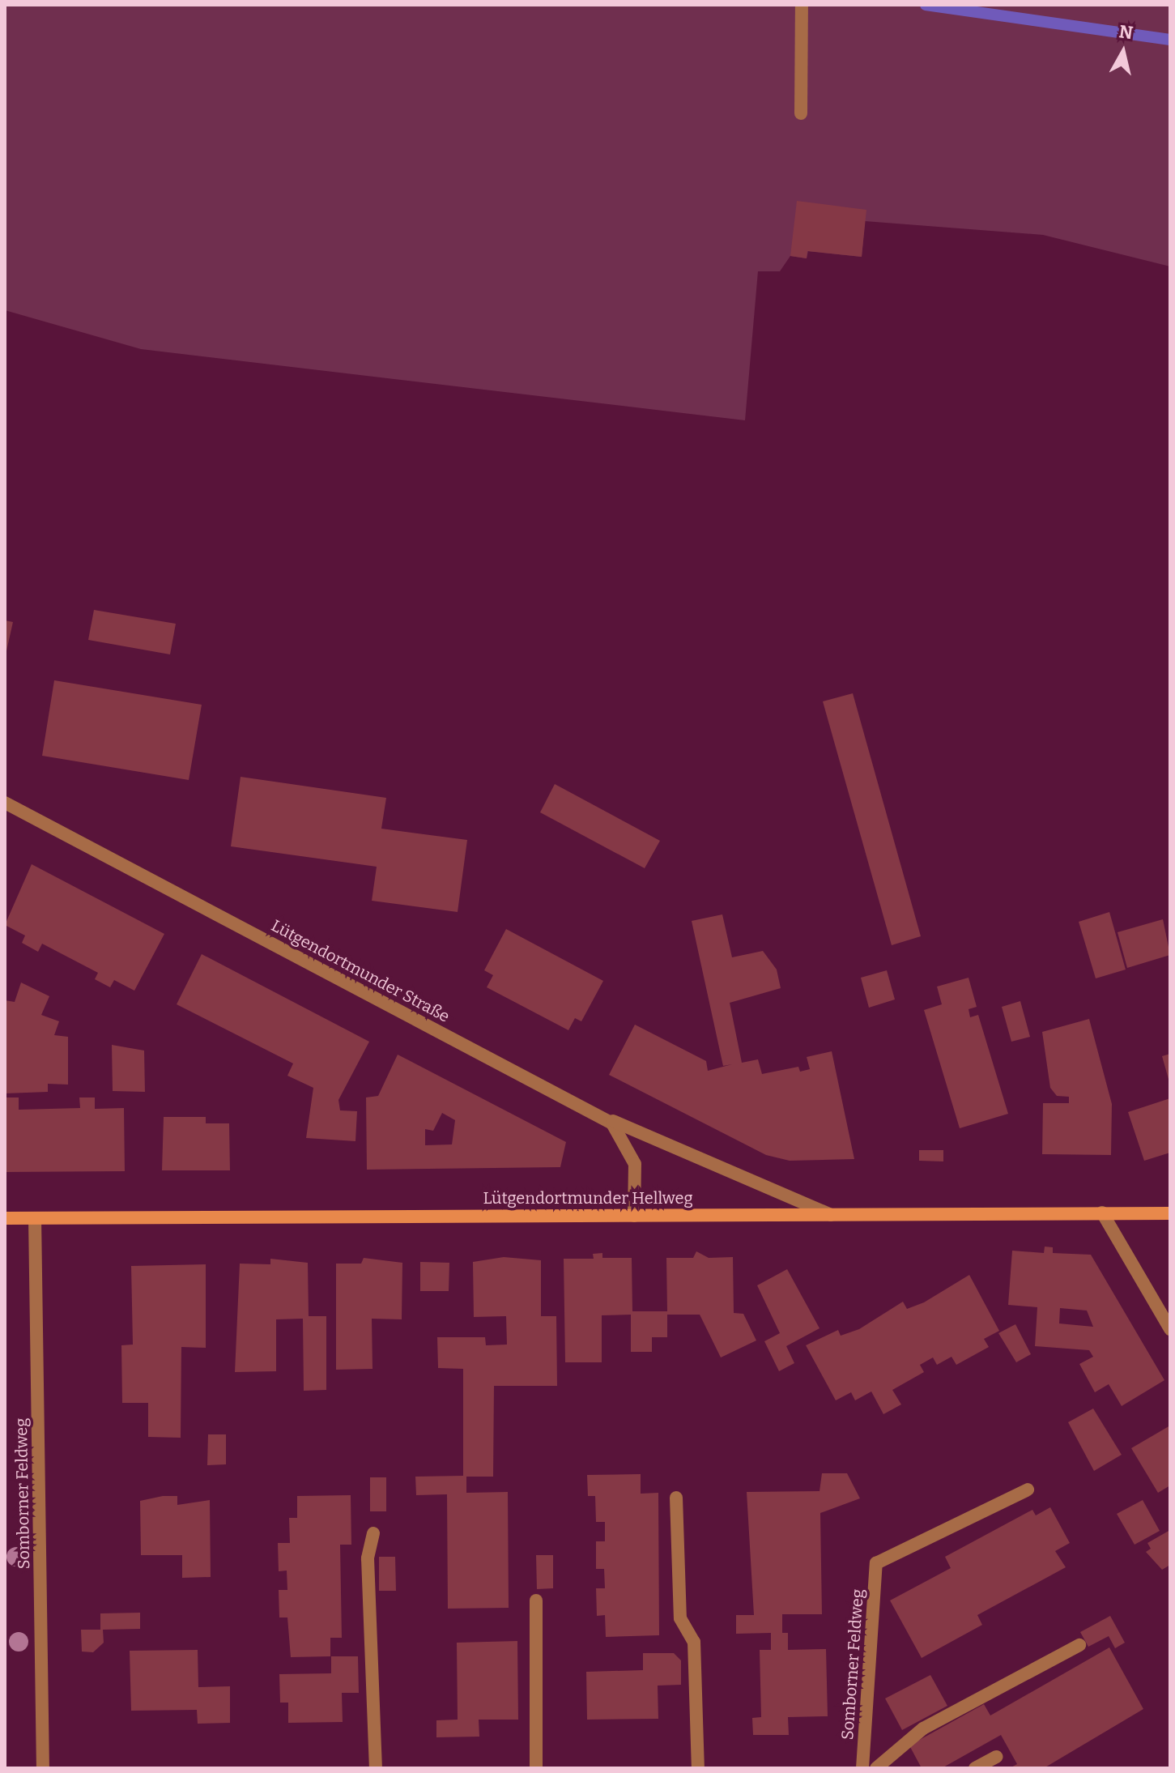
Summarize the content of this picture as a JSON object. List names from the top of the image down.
{
  "streets": {
    "main road": ["Lütgendortmunder Hellweg"],
    "street": ["Lütgendortmunder Straße", "Somborner Feldweg"]
  },
  "crossings": [
    ["Lütgendortmunder Straße", "Lütgendortmunder Hellweg"],
    ["Lütgendortmunder Hellweg", "Somborner Feldweg"]
  ],
  "north": "top"
}
